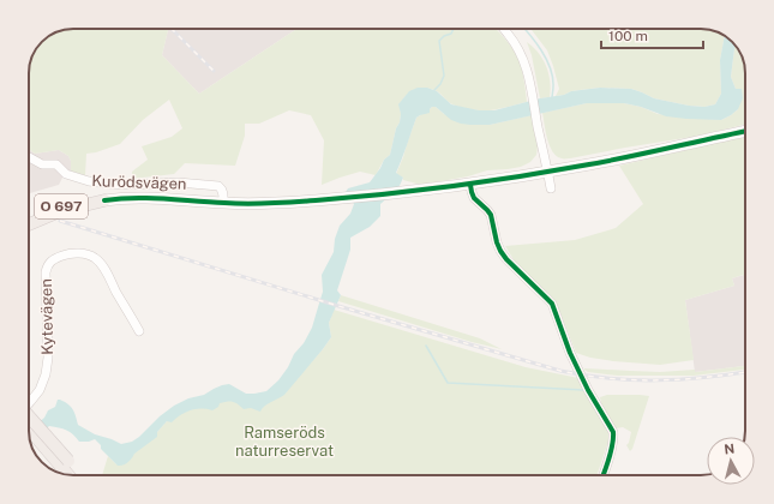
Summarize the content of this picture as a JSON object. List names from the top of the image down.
{
  "streets": {
    "main road": ["O 697"],
    "street": ["Kurödsvägen", "Kytevägen"]
  },
  "crossings": [
    ["Kurödsvägen", "O 697"]
  ],
  "parks": ["Ramseröds naturreservat"],
  "scale_bar": "100 m",
  "north": "top"
}
